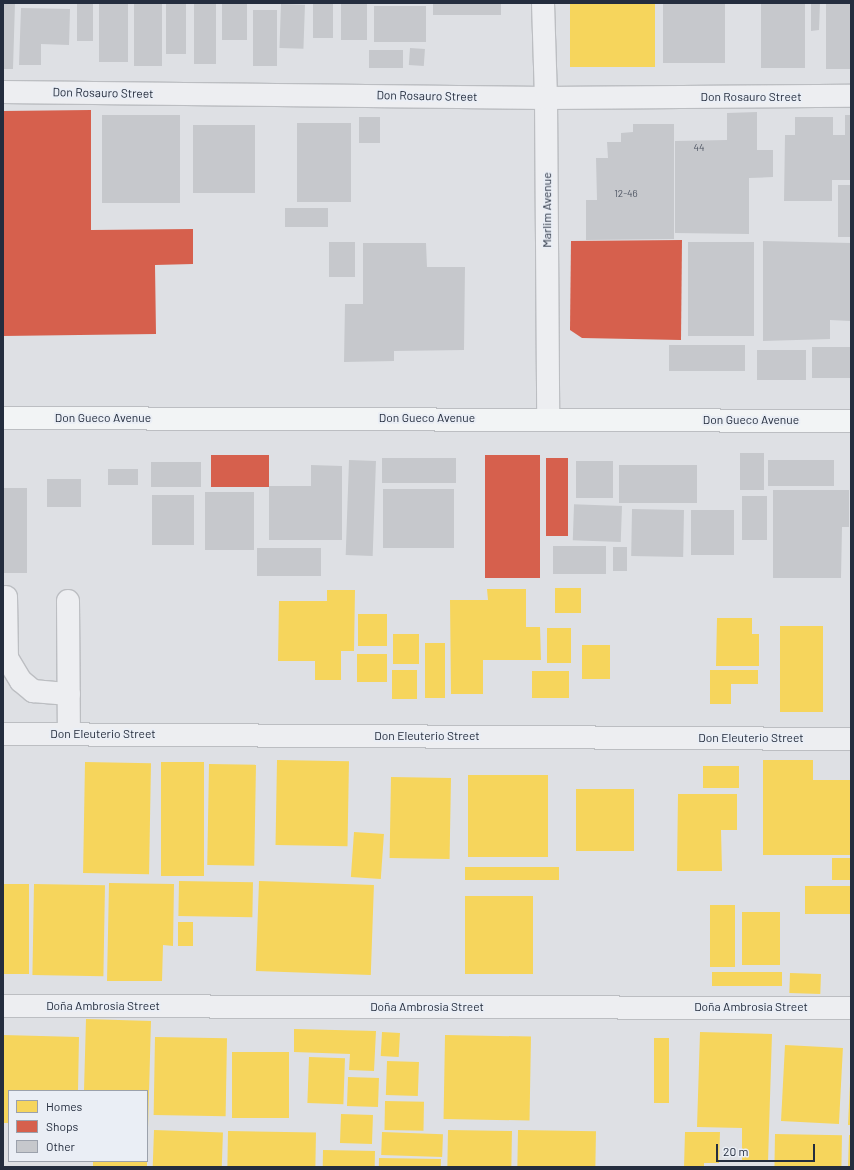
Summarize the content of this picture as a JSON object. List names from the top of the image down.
{
  "streets": {
    "main road": ["Don Gueco Avenue"],
    "street": [
      "Don Rosauro Street",
      "Marlim Avenue",
      "Don Eleuterio Street",
      "Doña Ambrosia Street"
    ]
  },
  "crossings": [
    ["Don Rosauro Street", "Marlim Avenue"],
    ["Marlim Avenue", "Don Gueco Avenue"]
  ],
  "house_numbers": ["44", "12-46"],
  "legend": ["Homes", "Shops", "Other"],
  "scale_bar": "20 m"
}
